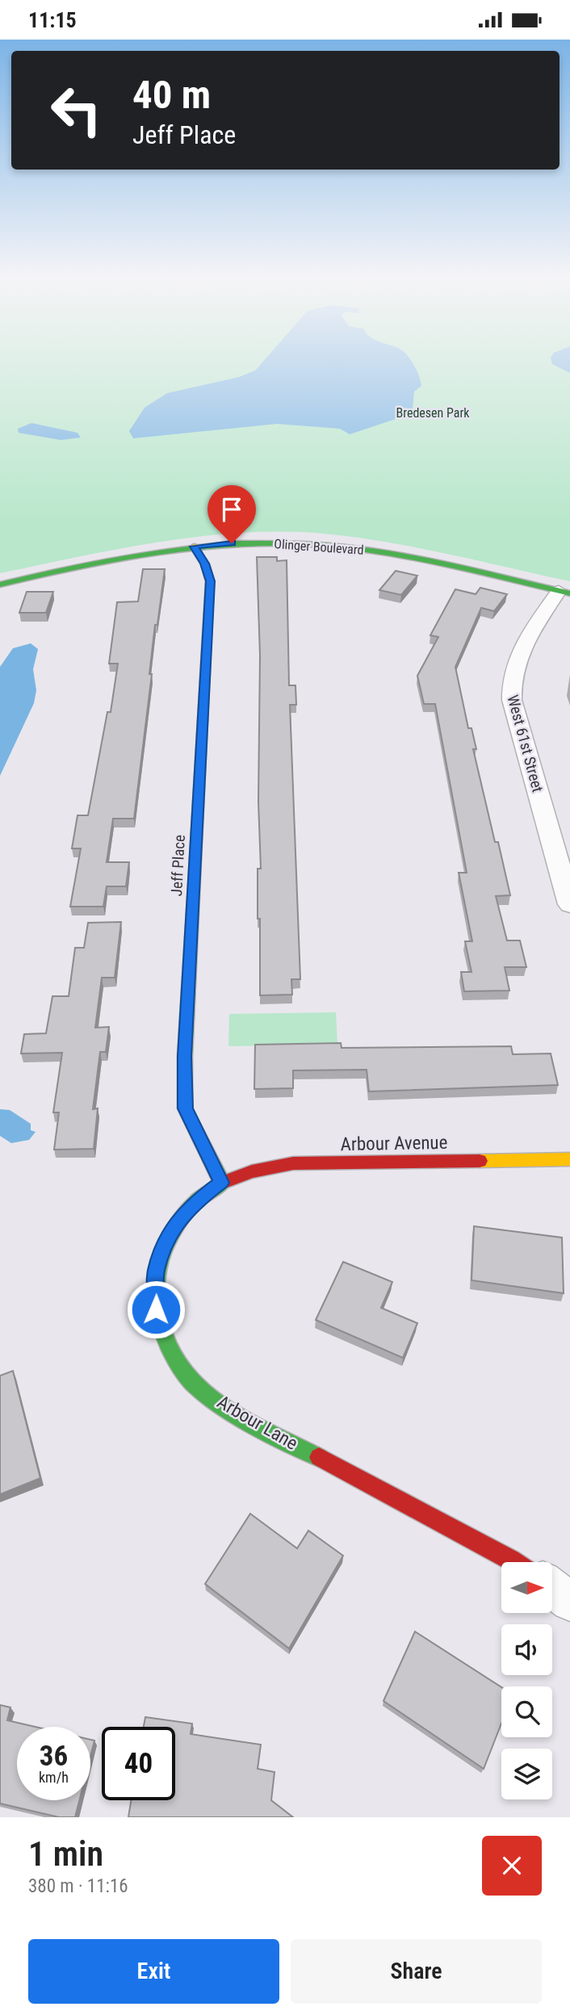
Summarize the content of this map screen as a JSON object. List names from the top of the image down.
{
  "streets": {
    "street": [
      "Olinger Boulevard",
      "West 61st Street",
      "Jeff Place",
      "Arbour Avenue",
      "Arbour Lane"
    ]
  },
  "crossings": [
    ["Olinger Boulevard", "West 61st Street"],
    ["Olinger Boulevard", "Jeff Place"],
    ["Jeff Place", "Arbour Avenue"],
    ["Jeff Place", "Arbour Lane"],
    ["Arbour Avenue", "Arbour Lane"]
  ],
  "parks": ["Bredesen Park"],
  "north": "right",
  "page": {
    "status": "11:15",
    "turn": ["40 m", "Jeff Place"],
    "speed": "36 km/h",
    "limit": "40",
    "heading": ["1 min", "380 m · 11:16"],
    "buttons": ["Exit", "Share"]
  }
}
